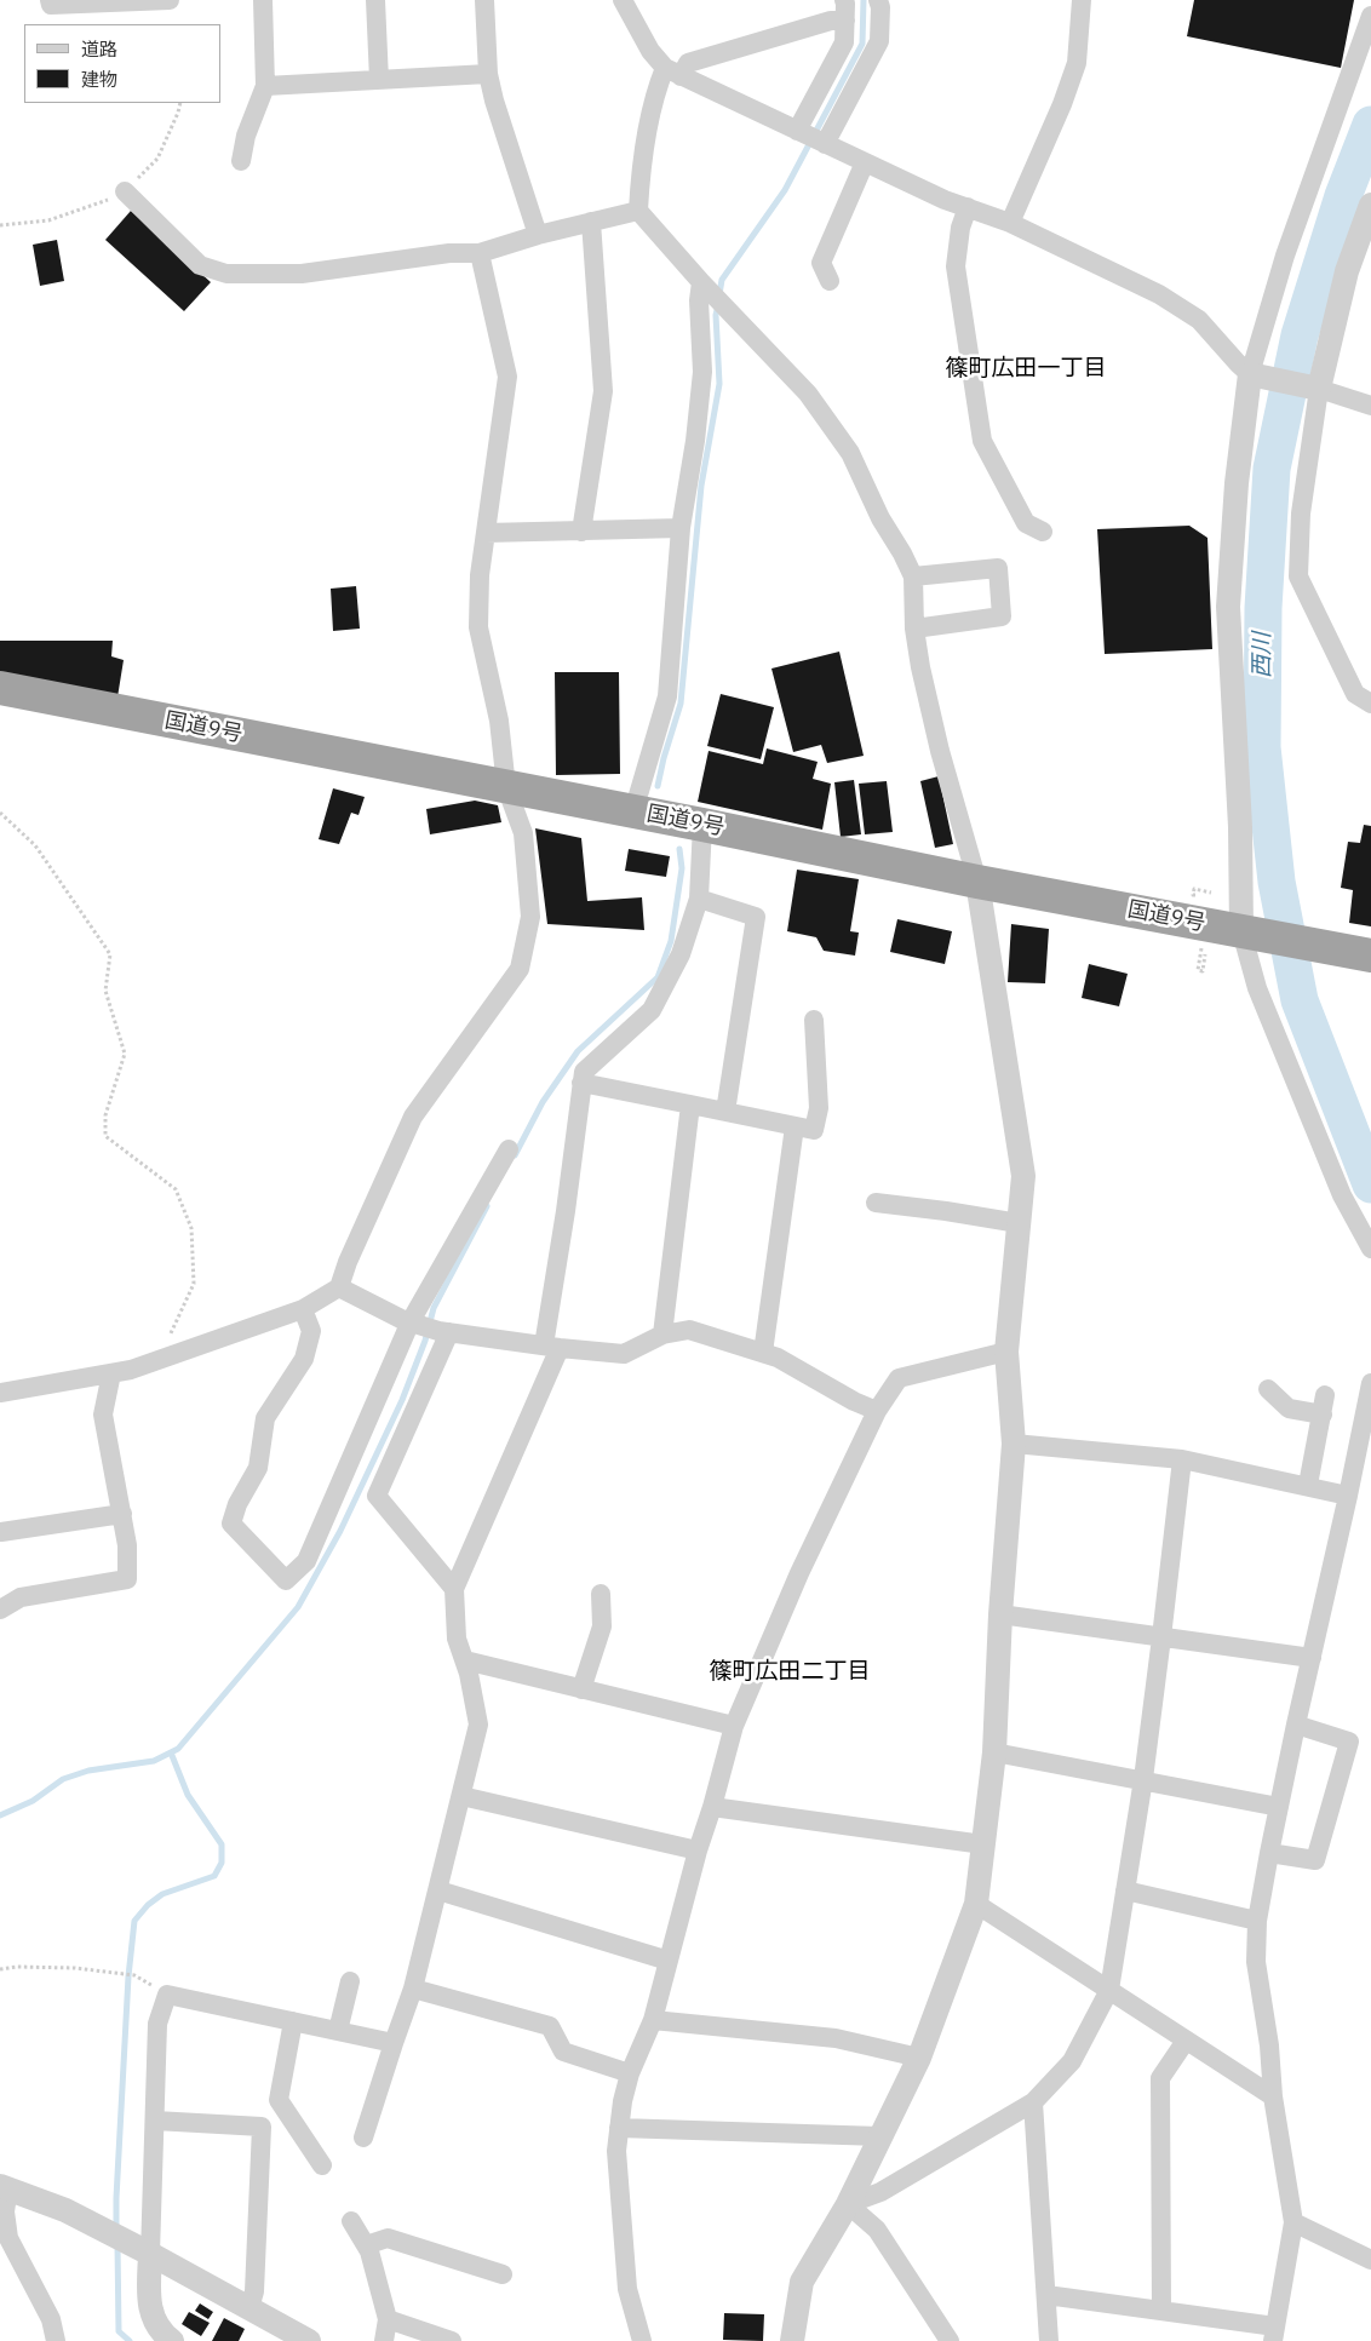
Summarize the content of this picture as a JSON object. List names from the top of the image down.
{
  "streets": {
    "highway": ["国道9号"]
  },
  "districts": ["篠町広田一丁目", "篠町広田二丁目"],
  "water": ["西川"],
  "legend": ["道路", "建物"]
}
